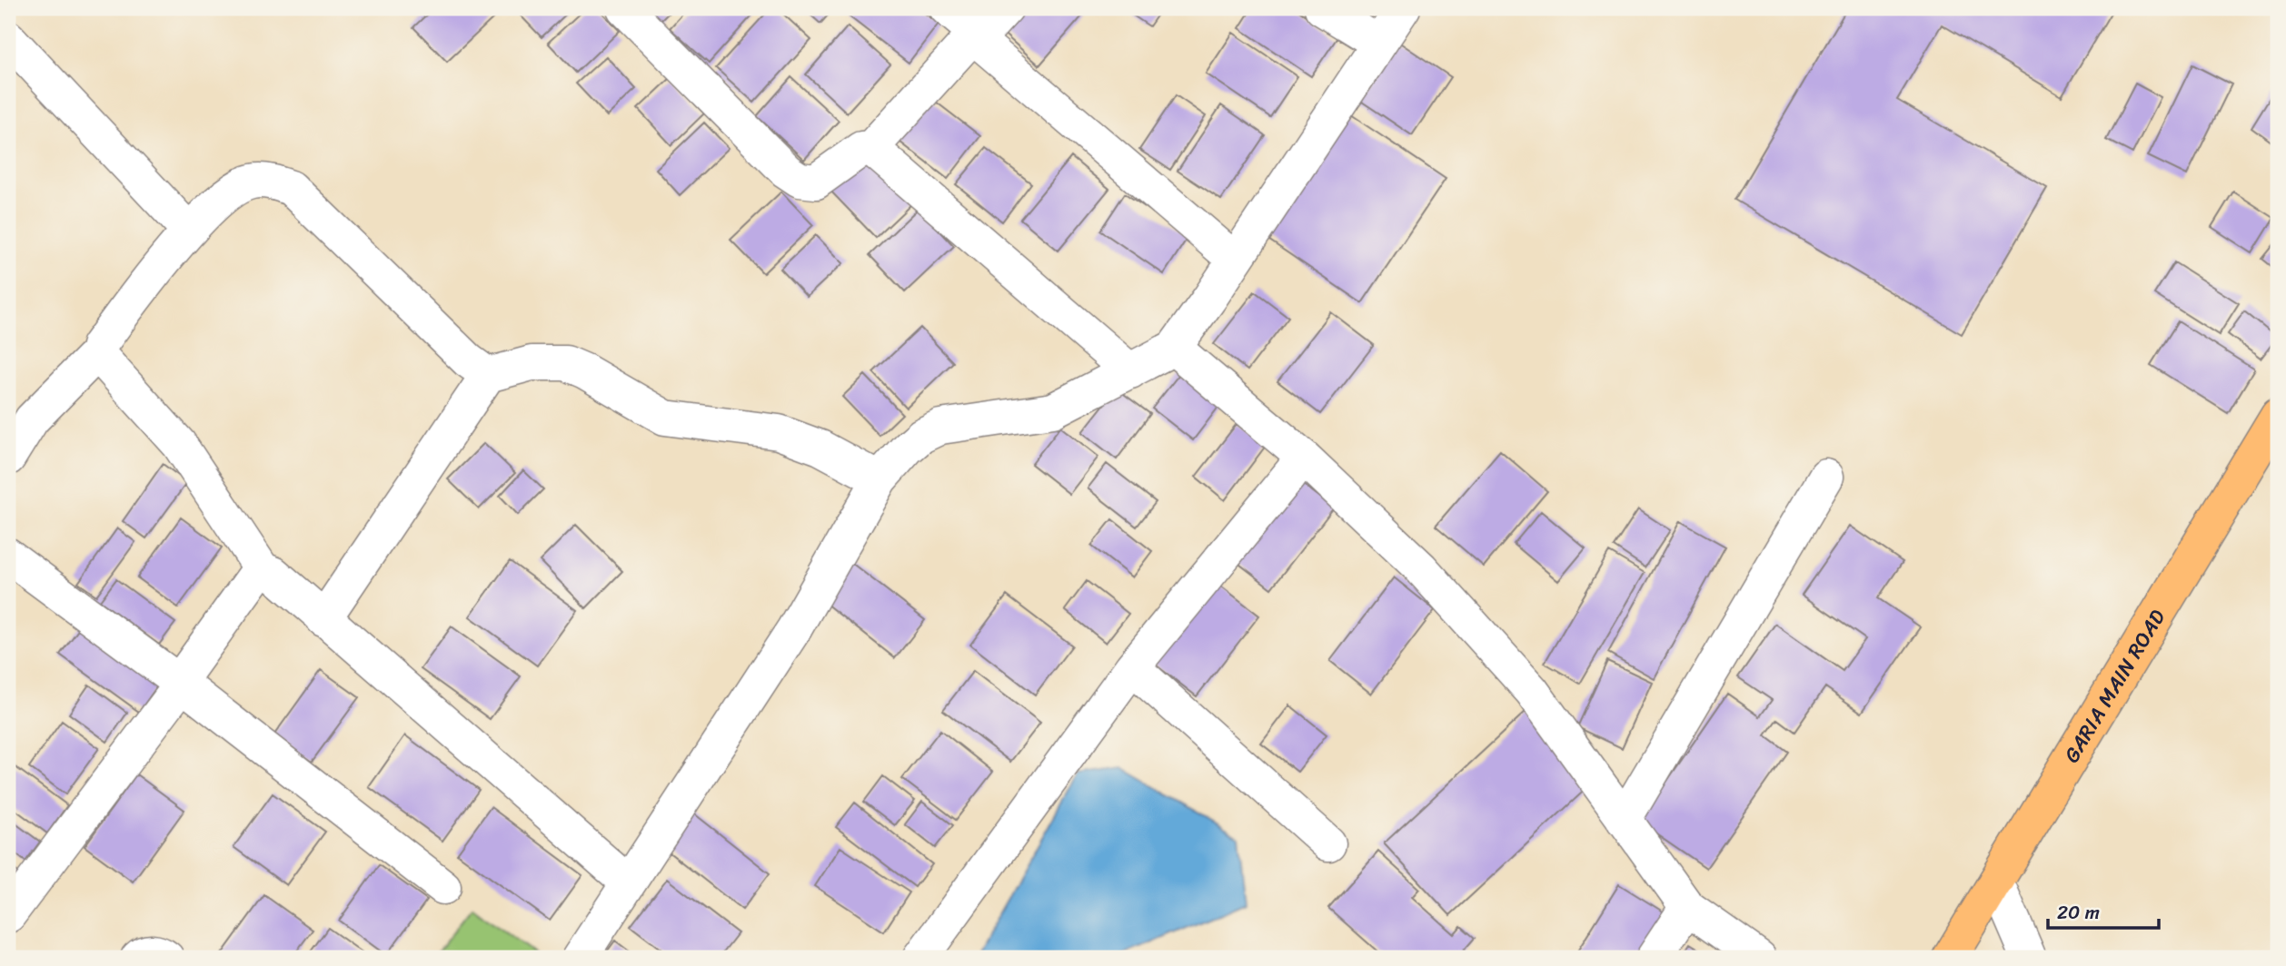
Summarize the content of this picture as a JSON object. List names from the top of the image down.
{
  "streets": {
    "main road": ["GARIA MAIN ROAD"]
  },
  "scale_bar": "20 m"
}
